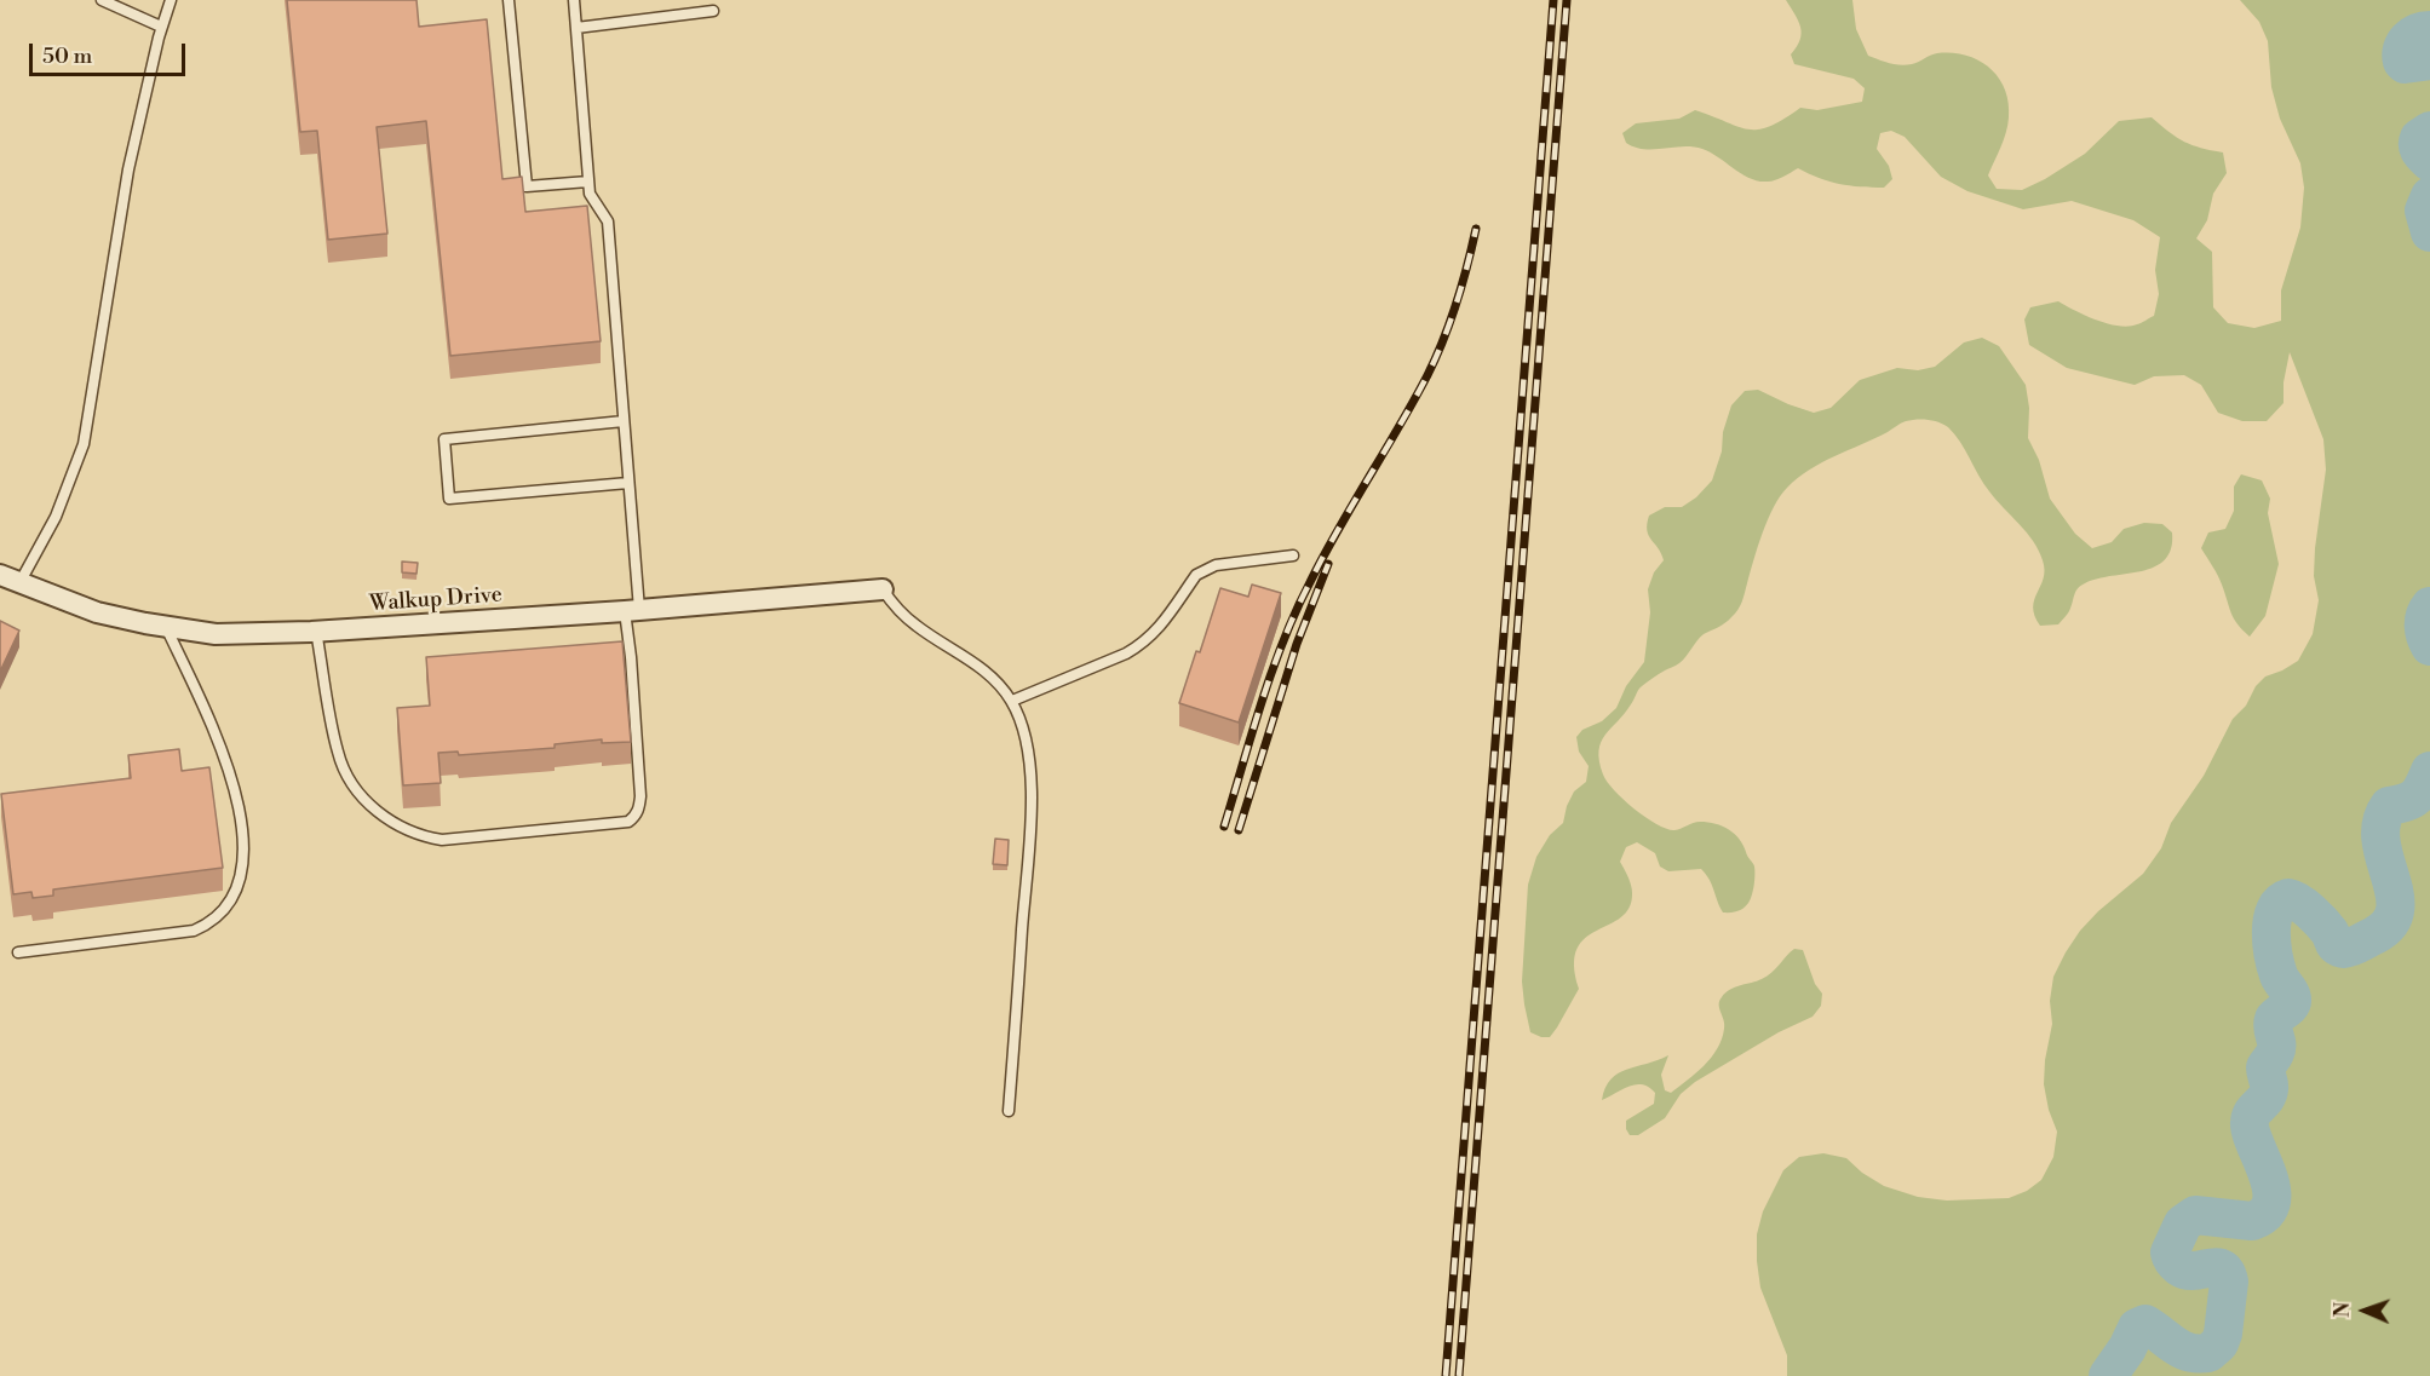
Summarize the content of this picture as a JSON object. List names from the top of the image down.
{
  "streets": {
    "street": ["Walkup Drive"]
  },
  "scale_bar": "50 m",
  "north": "left"
}
